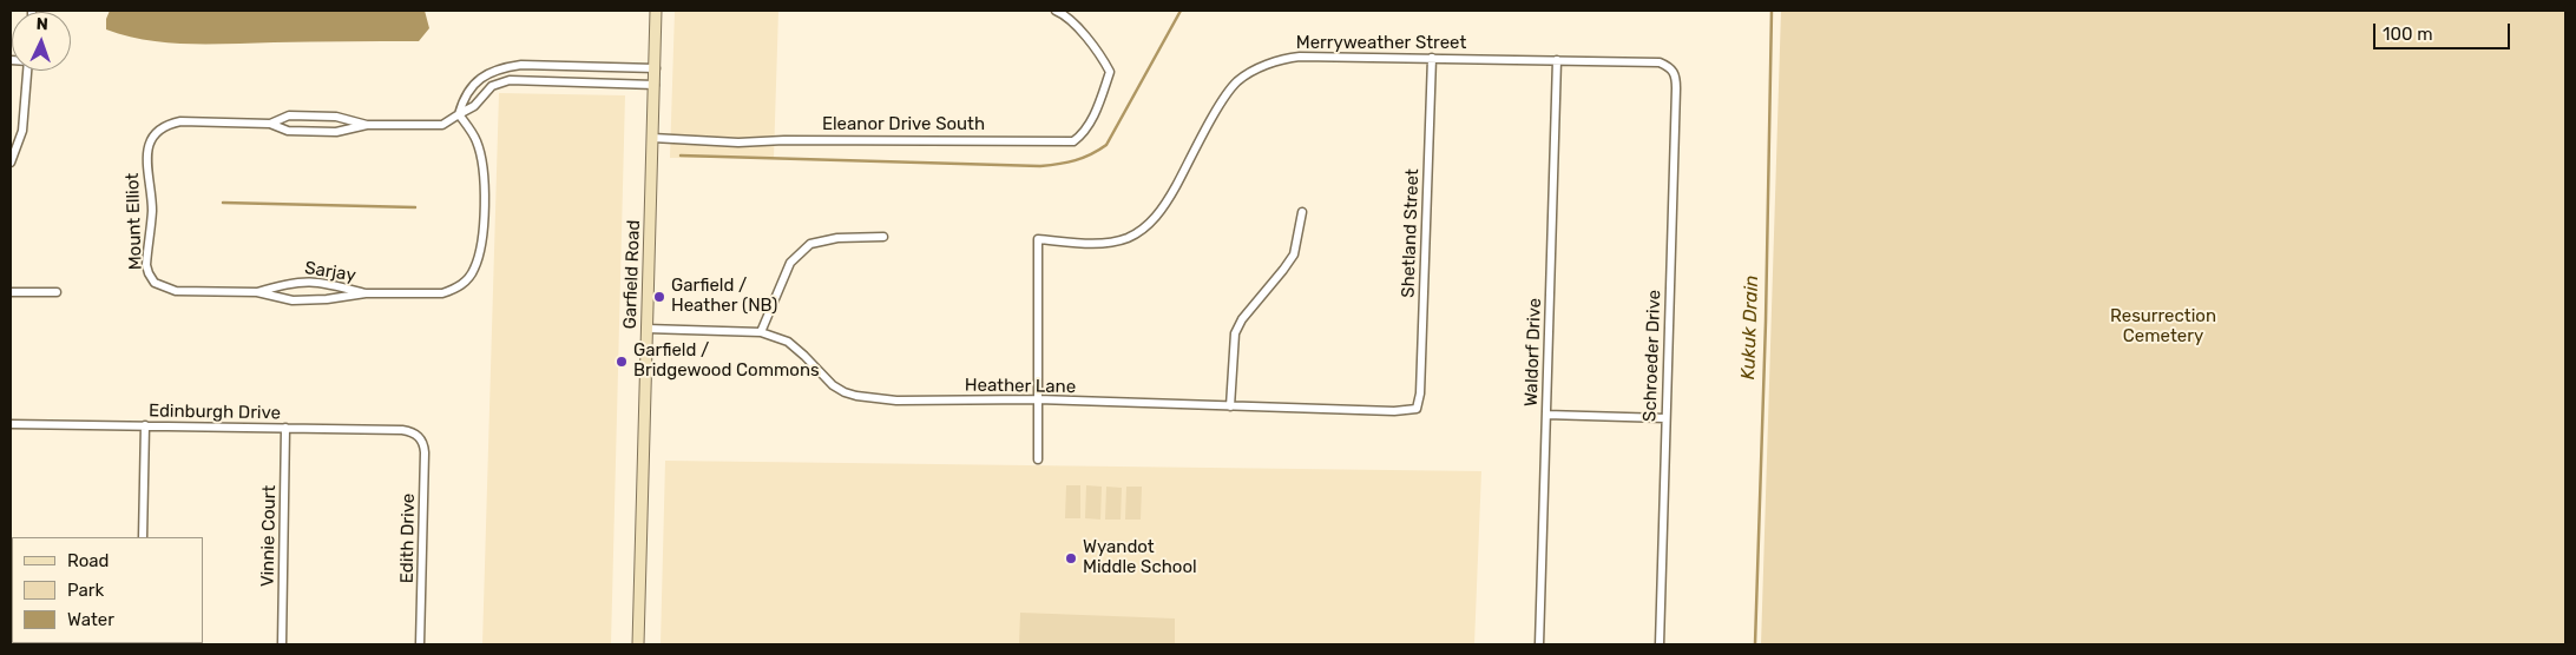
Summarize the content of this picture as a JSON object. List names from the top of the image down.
{
  "streets": {
    "main road": ["Garfield Road"],
    "street": [
      "Merryweather Street",
      "Eleanor Drive South",
      "Mount Elliot",
      "Shetland Street",
      "Sarjay",
      "Waldorf Drive",
      "Schroeder Drive",
      "Heather Lane",
      "Edinburgh Drive",
      "Vinnie Court",
      "Edith Drive"
    ]
  },
  "crossings": [
    ["Merryweather Street", "Shetland Street"],
    ["Merryweather Street", "Waldorf Drive"],
    ["Merryweather Street", "Schroeder Drive"],
    ["Merryweather Street", "Heather Lane"],
    ["Eleanor Drive South", "Garfield Road"],
    ["Mount Elliot", "Sarjay"],
    ["Shetland Street", "Heather Lane"],
    ["Garfield Road", "Heather Lane"],
    ["Edinburgh Drive", "Vinnie Court"],
    ["Edinburgh Drive", "Edith Drive"]
  ],
  "water": ["Kukuk Drain"],
  "parks": ["Resurrection Cemetery"],
  "places": ["Garfield / Heather (NB)", "Garfield / Bridgewood Commons", "Wyandot Middle School"],
  "legend": ["Road", "Park", "Water"],
  "scale_bar": "100 m",
  "north": "top"
}
